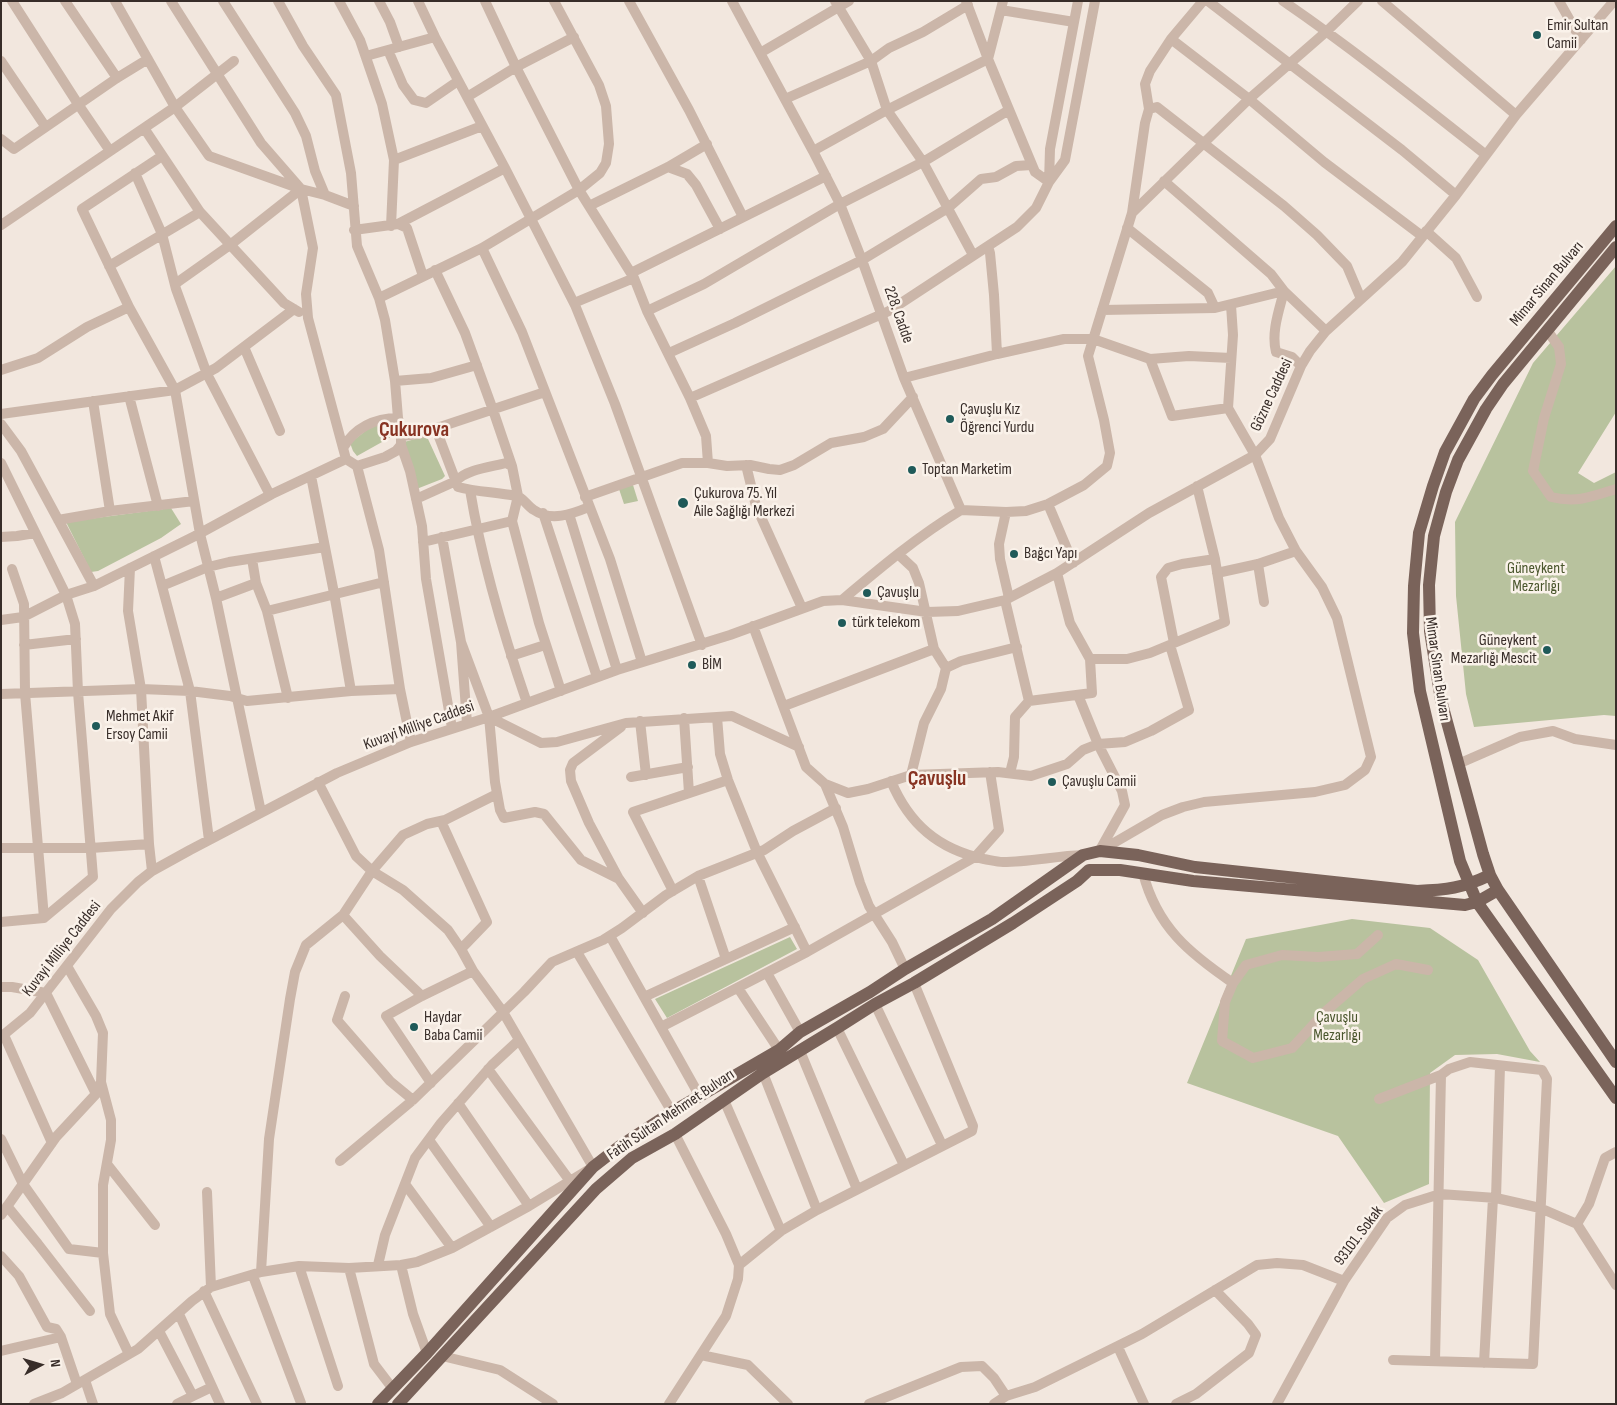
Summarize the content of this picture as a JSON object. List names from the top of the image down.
{
  "streets": {
    "main road": ["Mimar Sinan Bulvarı", "Fatih Sultan Mehmet Bulvarı"],
    "street": [
      "228. Cadde",
      "Gözne Caddesi",
      "Kuvayi Milliye Caddesi",
      "93101. Sokak"
    ]
  },
  "crossings": [
    ["Mimar Sinan Bulvarı", "Fatih Sultan Mehmet Bulvarı"],
    ["Gözne Caddesi", "Kuvayi Milliye Caddesi"]
  ],
  "districts": ["Çukurova", "Çavuşlu"],
  "parks": ["Güneykent Mezarlığı", "Çavuşlu Mezarlığı"],
  "places": [
    "Emir Sultan Camii",
    "Çavuşlu Kız Öğrenci Yurdu",
    "Toptan Marketim",
    "Çukurova 75. Yıl Aile Sağlığı Merkezi",
    "Bağcı Yapı",
    "Çavuşlu",
    "türk telekom",
    "Güneykent Mezarlığı Mescit",
    "BİM",
    "Mehmet Akif Ersoy Camii",
    "Çavuşlu Camii",
    "Haydar Baba Camii"
  ],
  "north": "right"
}
